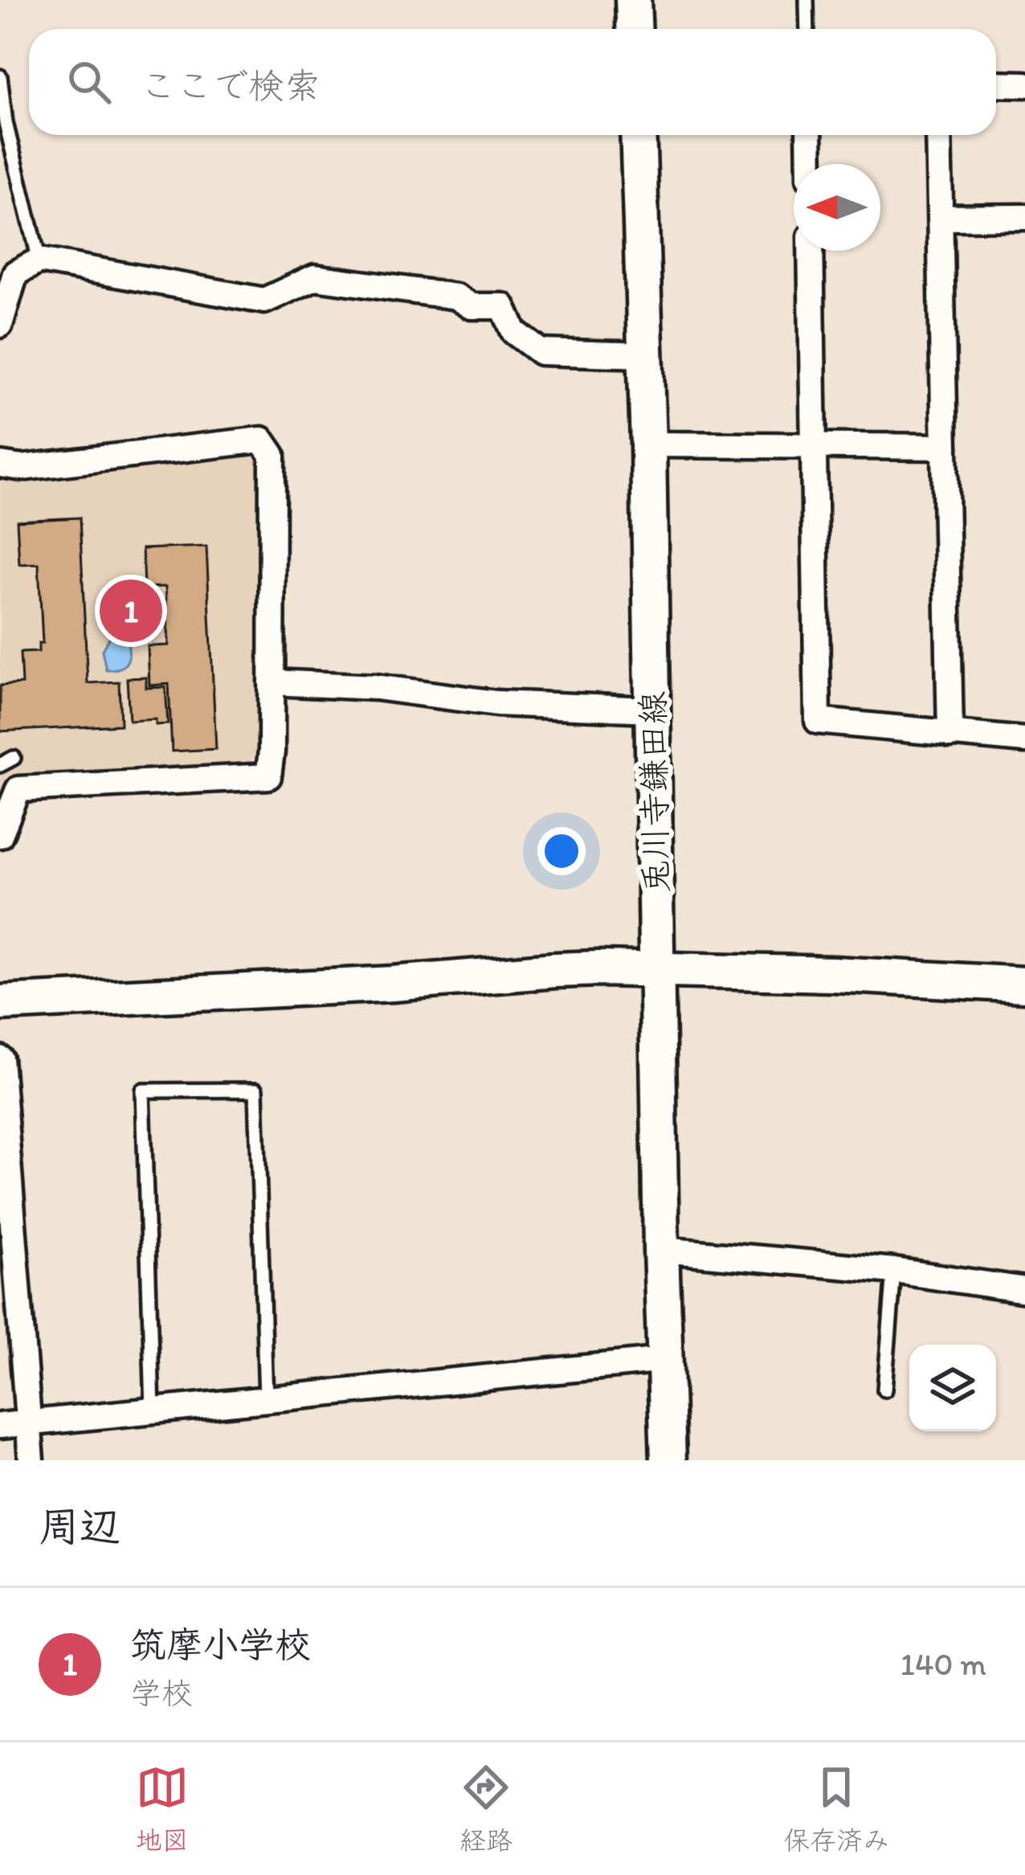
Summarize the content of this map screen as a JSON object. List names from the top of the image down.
{
  "streets": {
    "main road": ["兎川寺鎌田線"]
  },
  "north": "left",
  "page": {
    "search": "ここで検索",
    "pins": "1",
    "heading": "周辺",
    "list": [
      {
        "mark": "1",
        "name": "筑摩小学校",
        "note": "学校",
        "value": "140 m"
      }
    ],
    "nav": ["地図", "経路", "保存済み"]
  }
}
